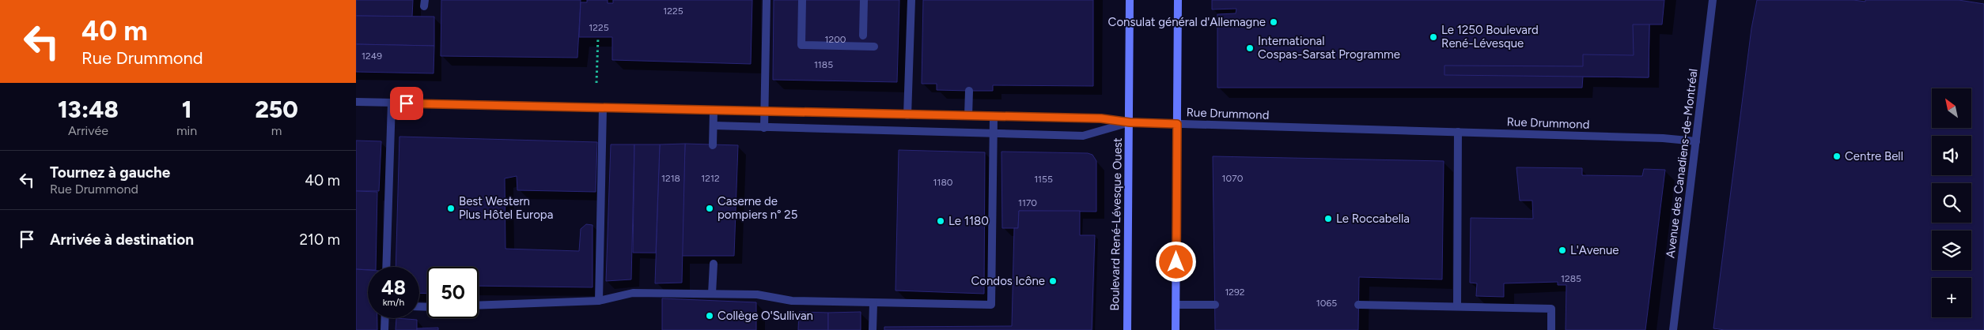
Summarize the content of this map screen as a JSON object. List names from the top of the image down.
{
  "streets": {
    "main road": ["Boulevard René-Lévesque Ouest"],
    "street": ["Rue Drummond", "Avenue des Canadiens-de-Montréal"]
  },
  "crossings": [
    ["Rue Drummond", "Avenue des Canadiens-de-Montréal"],
    ["Rue Drummond", "Boulevard René-Lévesque Ouest"]
  ],
  "places": [
    "Consulat général d'Allemagne",
    "Le 1250 Boulevard René-Lévesque",
    "International Cospas-Sarsat Programme",
    "Centre Bell",
    "Best Western Plus Hôtel Europa",
    "Caserne de pompiers n° 25",
    "Le Roccabella",
    "Le 1180",
    "L'Avenue",
    "Condos Icône",
    "Collège O'Sullivan"
  ],
  "house_numbers": [
    "1225",
    "1225",
    "1200",
    "1249",
    "1185",
    "1218",
    "1212",
    "1070",
    "1155",
    "1180",
    "1170",
    "1285",
    "1292",
    "1065"
  ],
  "north": "top left",
  "page": {
    "turn": ["40 m", "Rue Drummond"],
    "eta": [
      "13:48",
      "Arrivée",
      "1",
      "min",
      "250",
      "m"
    ],
    "map_buttons": "+",
    "list": [
      {
        "name": "Tournez à gauche",
        "note": "Rue Drummond",
        "value": "40 m"
      },
      {
        "name": "Arrivée à destination",
        "value": "210 m"
      }
    ],
    "speed": "48 km/h",
    "limit": "50"
  }
}
